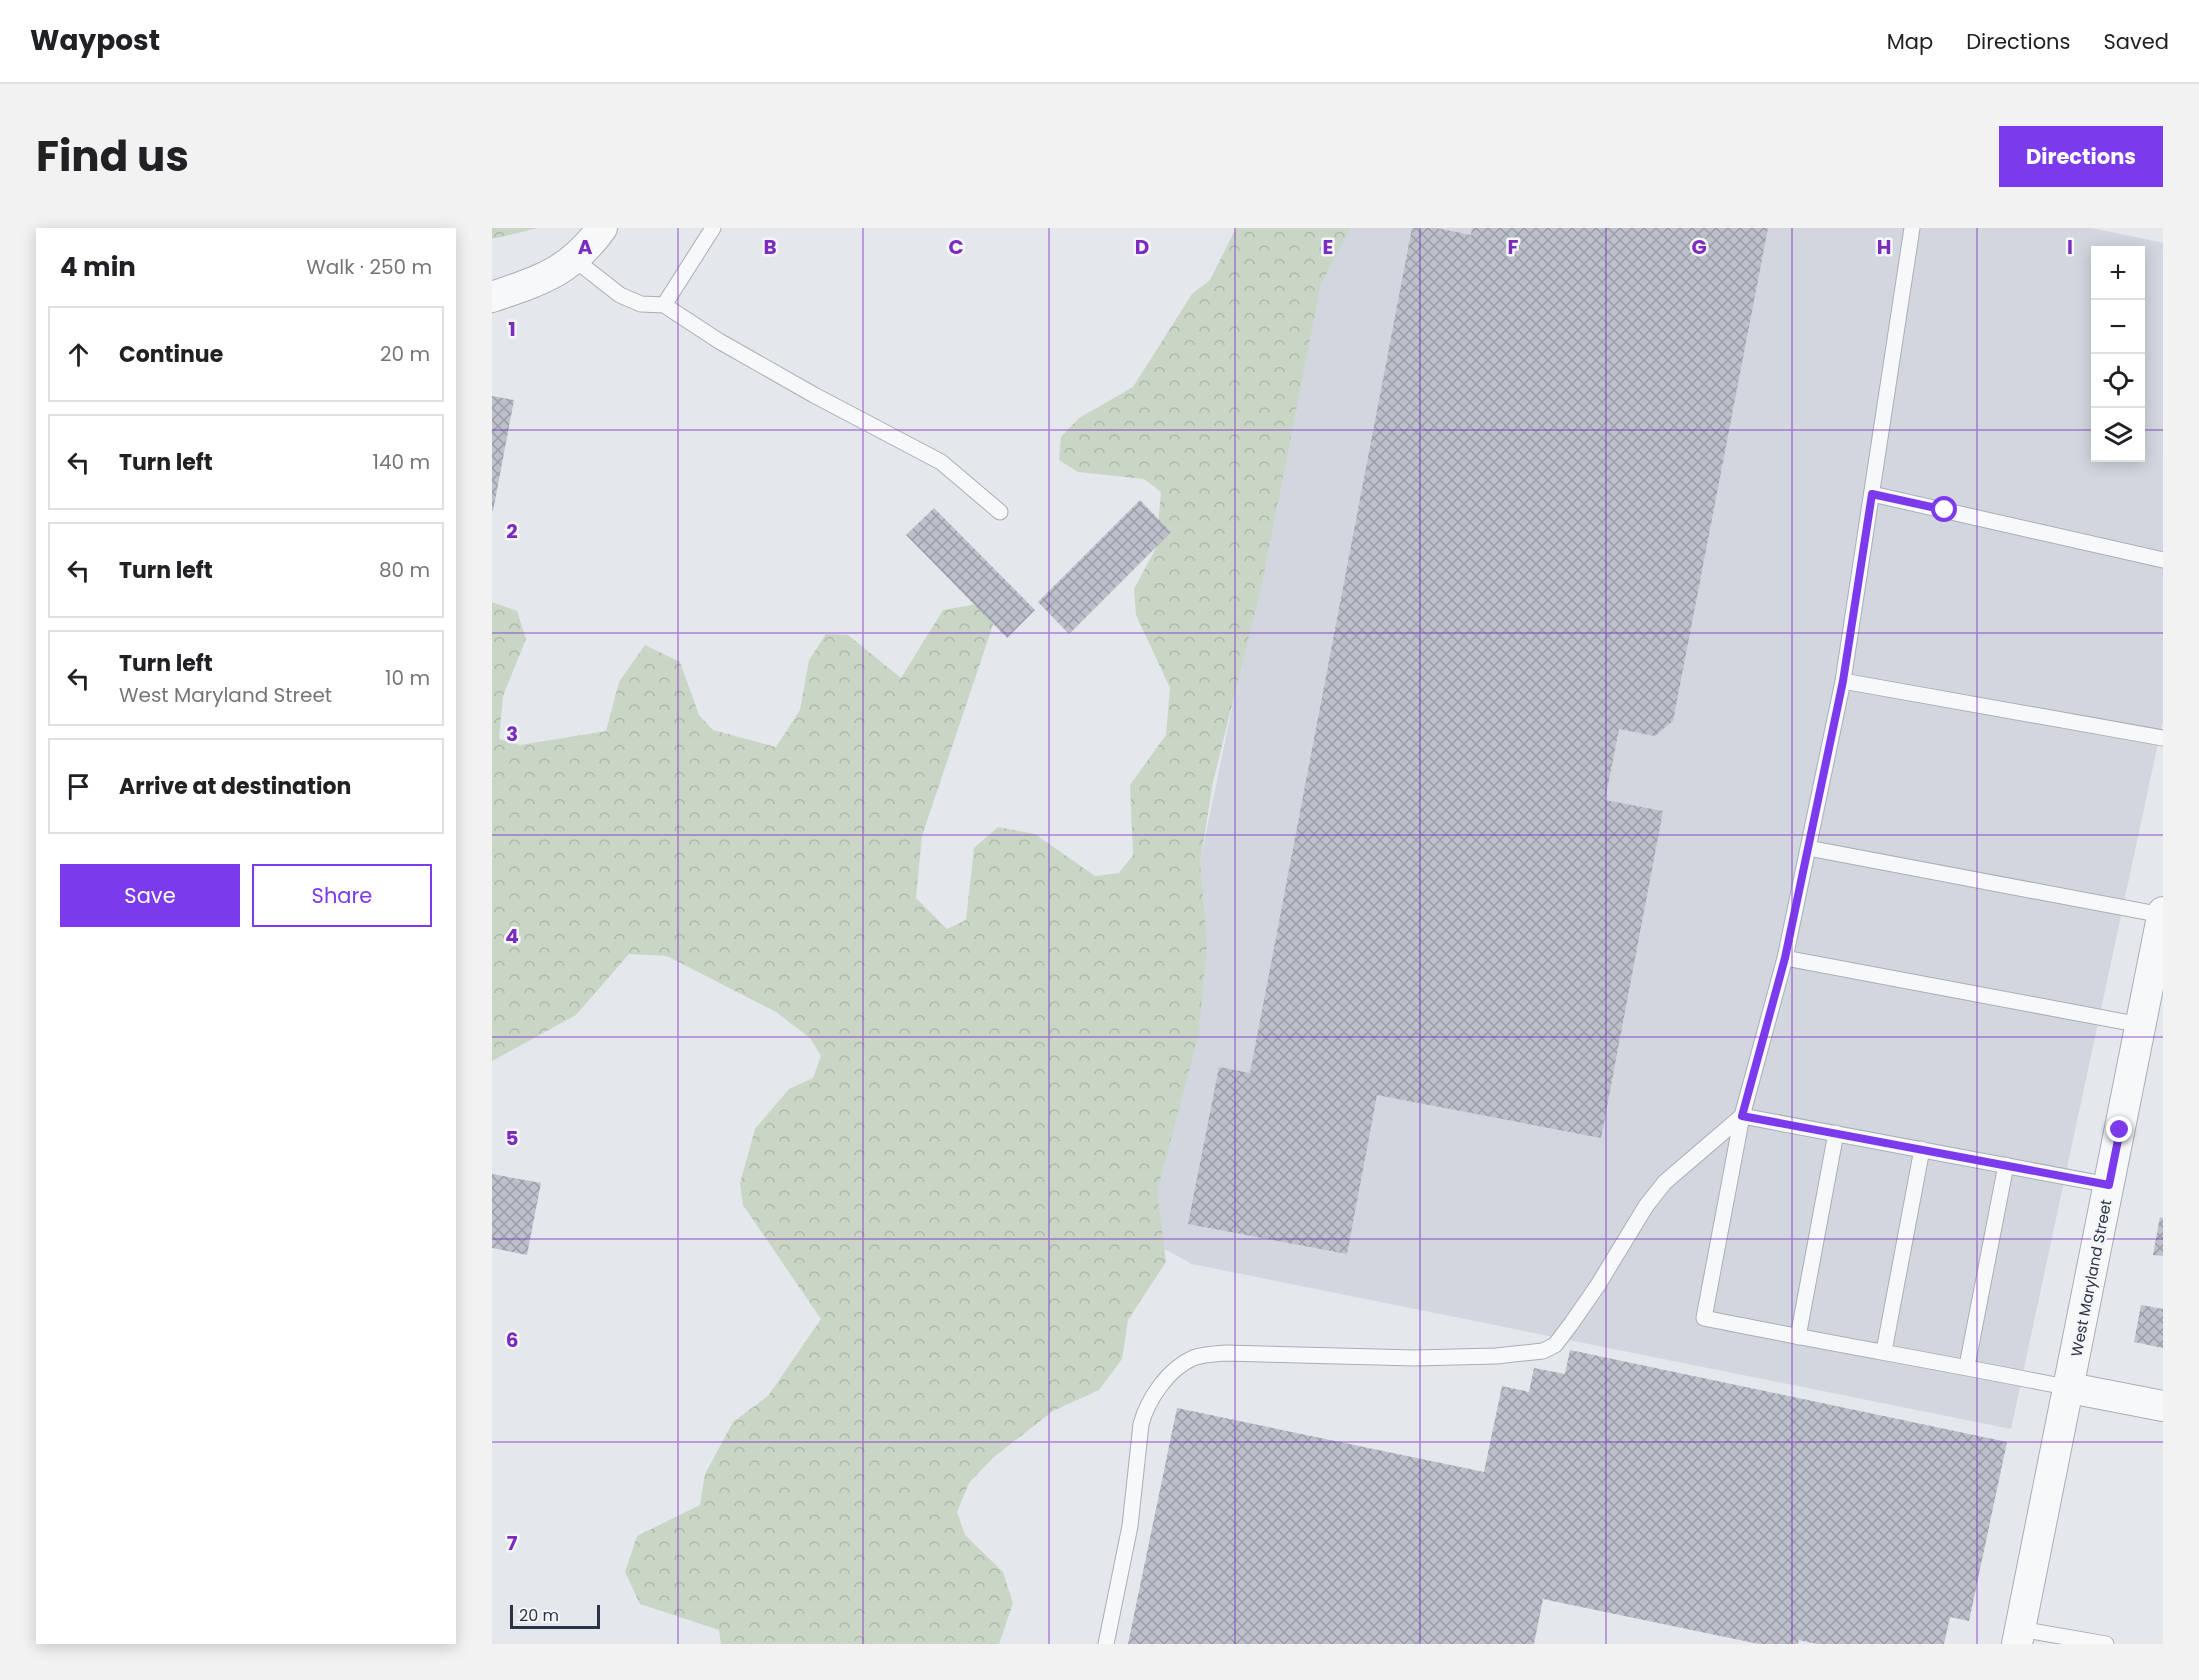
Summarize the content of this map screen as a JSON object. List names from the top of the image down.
{
  "streets": {
    "street": ["West Maryland Street"]
  },
  "scale_bar": "20 m",
  "page": {
    "header": "Waypost",
    "nav": ["Map", "Directions", "Saved"],
    "title": "Find us",
    "buttons": [
      "Directions",
      ["Save", "Share"]
    ],
    "heading": ["4 min", "Walk · 250 m"],
    "map_buttons": ["+", "−"],
    "list": [
      ["Continue", "20 m"],
      ["Turn left", "140 m"],
      ["Turn left", "80 m"],
      ["Turn left", "West Maryland Street", "10 m"],
      "Arrive at destination"
    ],
    "scale": "20 m"
  },
  "grid": {
    "columns": [
      "A",
      "B",
      "C",
      "D",
      "E",
      "F",
      "G",
      "H",
      "I"
    ],
    "rows": [
      "1",
      "2",
      "3",
      "4",
      "5",
      "6",
      "7"
    ]
  }
}
